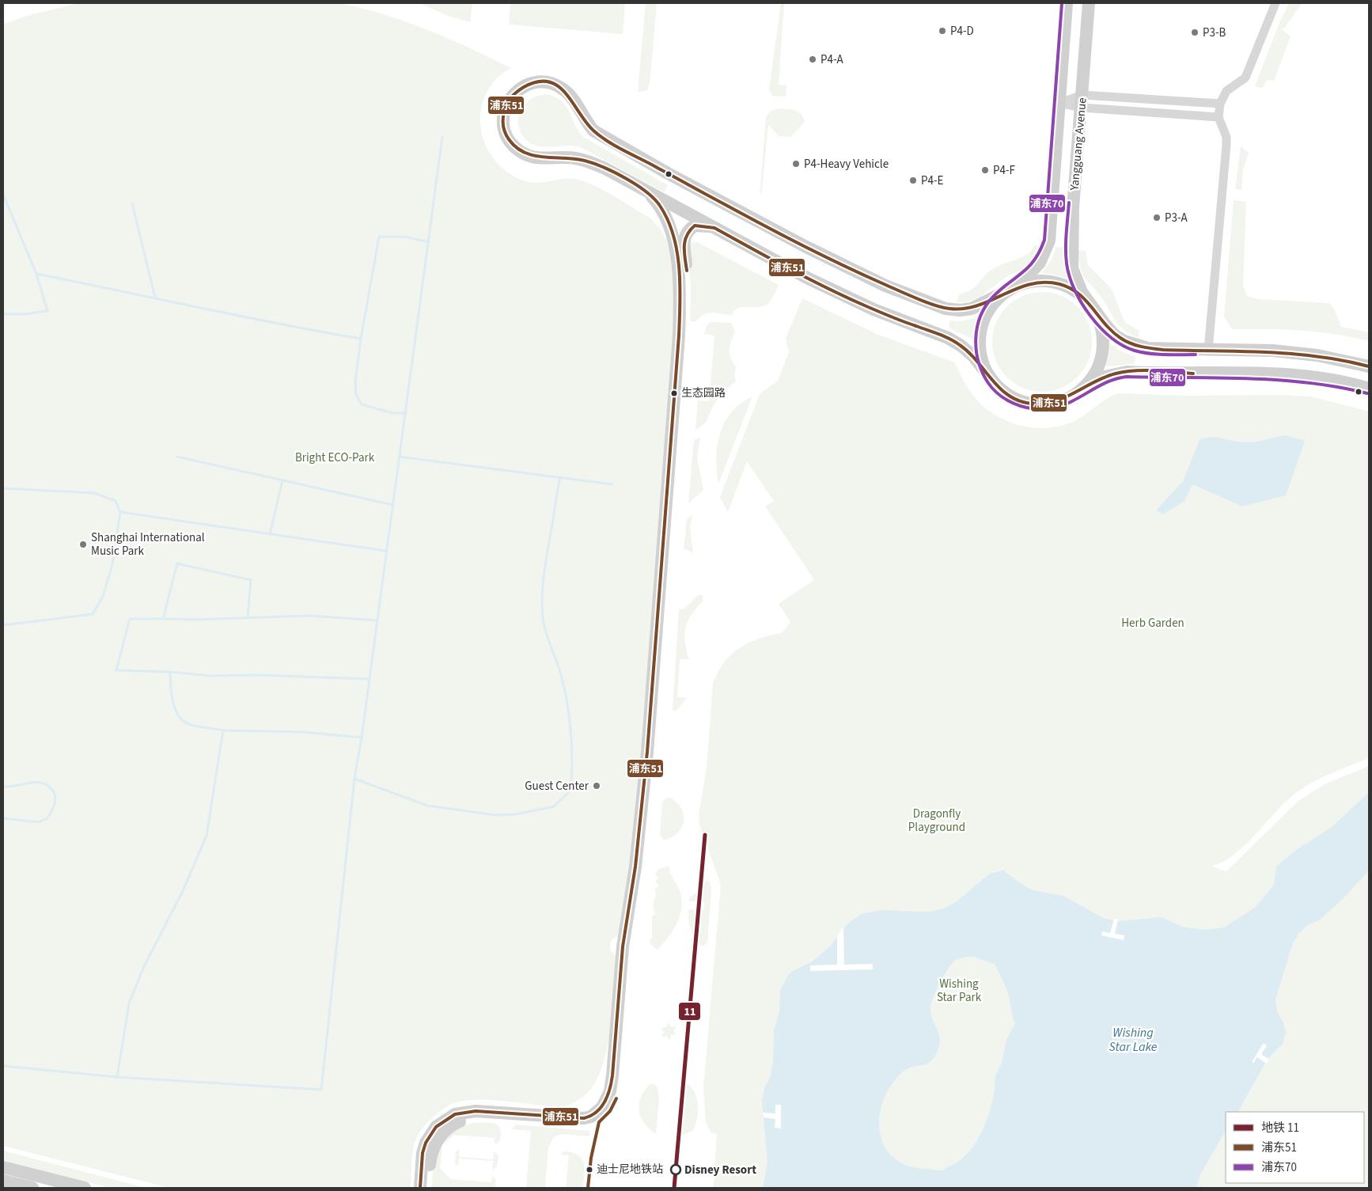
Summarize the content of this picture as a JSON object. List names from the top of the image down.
{
  "streets": {
    "street": ["Yangguang Avenue"]
  },
  "water": ["Wishing Star Lake"],
  "parks": [
    "Bright ECO-Park",
    "Herb Garden",
    "Dragonfly Playground",
    "Wishing Star Park"
  ],
  "places": [
    "P4-D",
    "P3-B",
    "P4-A",
    "P4-Heavy Vehicle",
    "P4-F",
    "P4-E",
    "P3-A",
    "生态园路",
    "Shanghai International Music Park",
    "Guest Center",
    "迪士尼地铁站",
    "Disney Resort"
  ],
  "lines": ["transit line 浦东70", "transit line 浦东51", "metro line 11"],
  "legend": ["地铁 11", "浦东51", "浦东70"]
}
